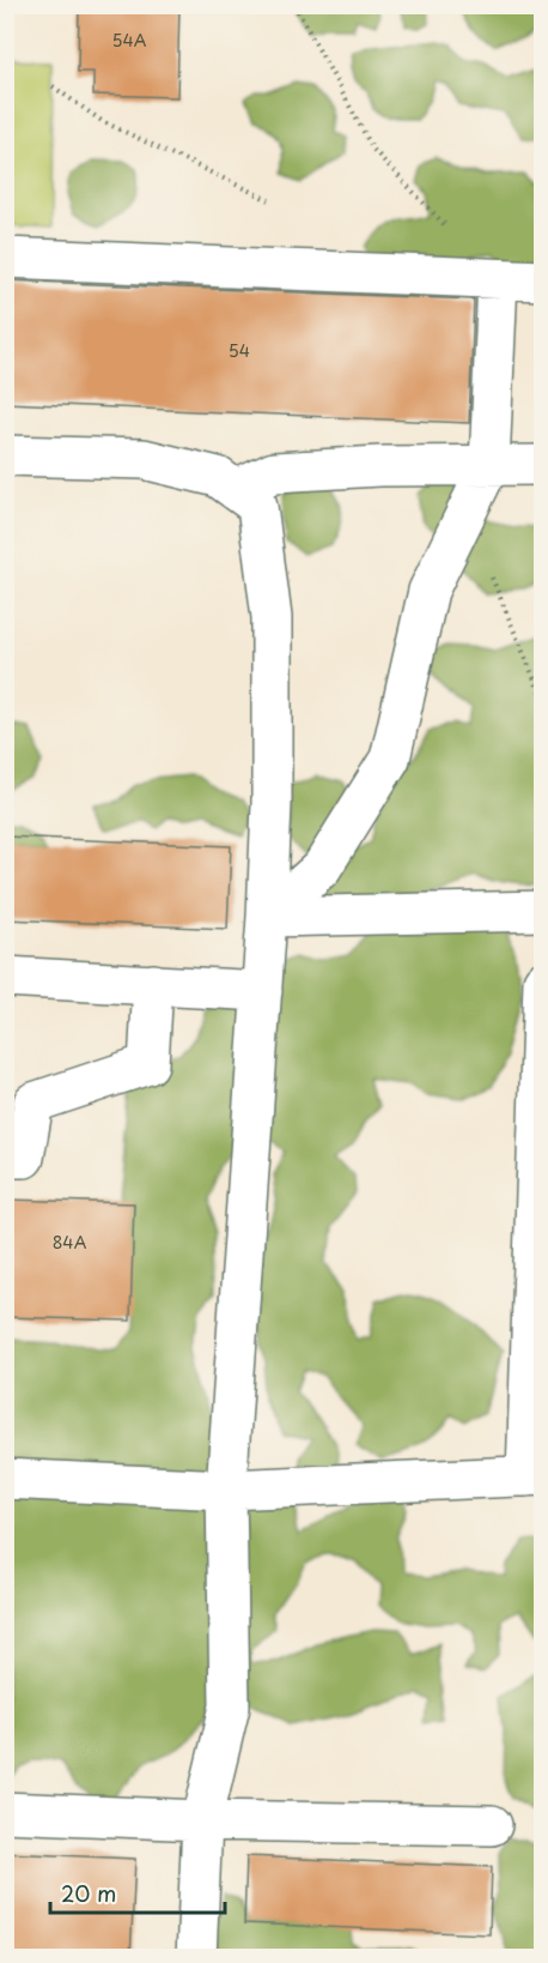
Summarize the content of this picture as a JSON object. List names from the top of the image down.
{
  "house_numbers": ["54А", "54", "84А"],
  "scale_bar": "20 m"
}
